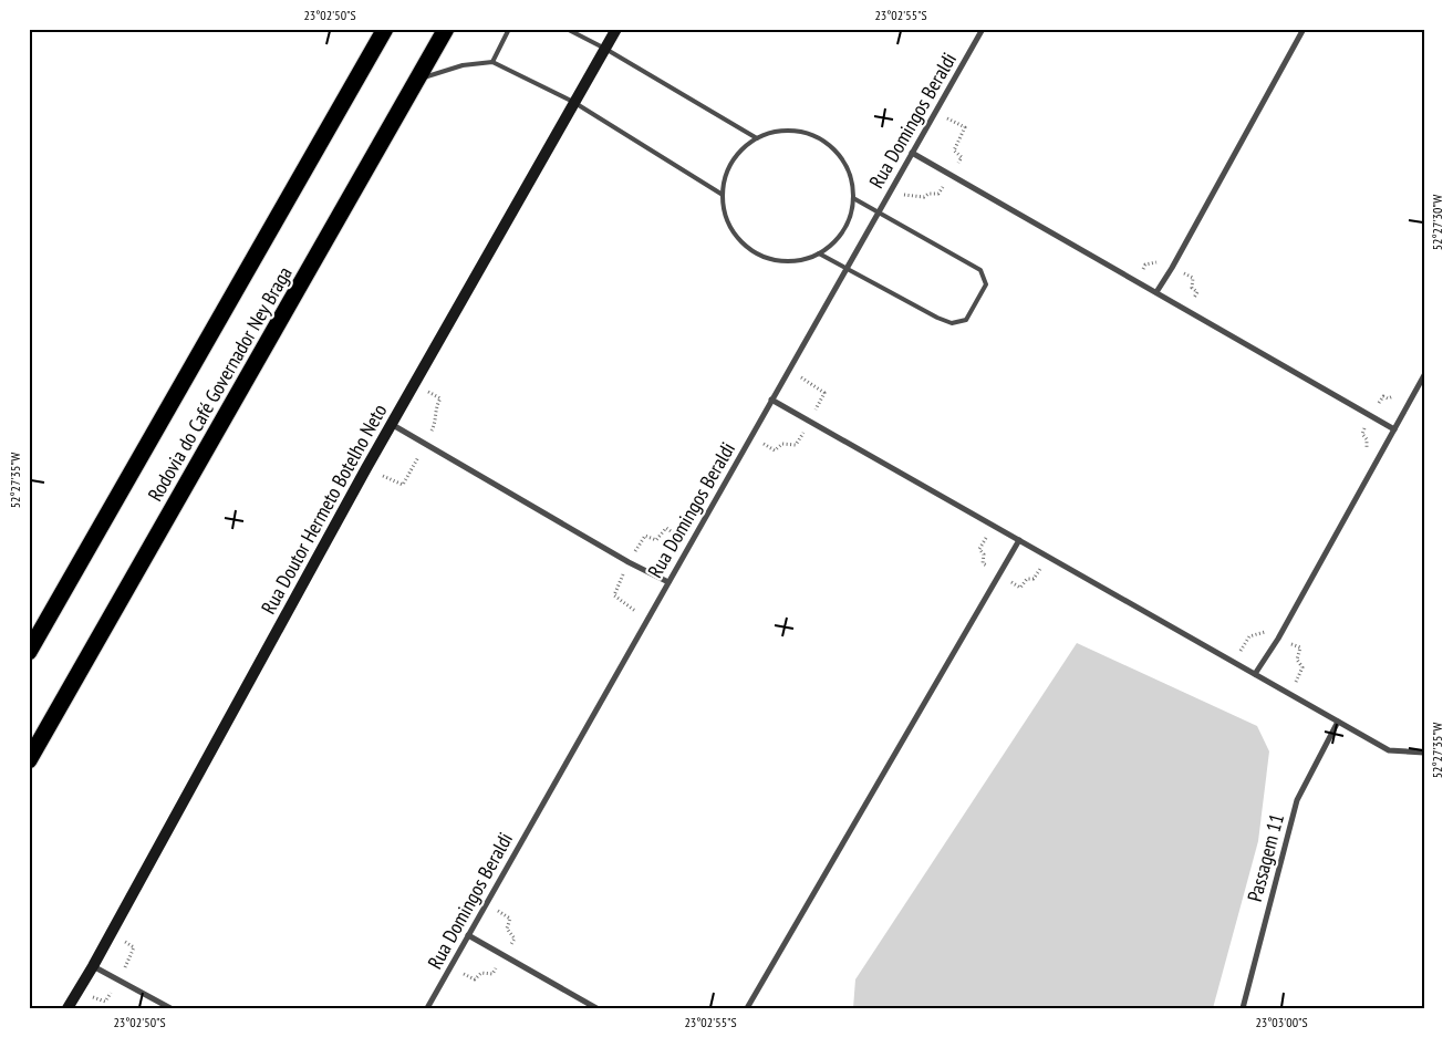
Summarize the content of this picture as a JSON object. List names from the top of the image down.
{
  "streets": {
    "highway": ["Rodovia do Café Governador Ney Braga"],
    "street": ["Rua Domingos Beraldi", "Rua Doutor Hermeto Botelho Neto", "Passagem 11"]
  },
  "coordinates": [
    "23°02'50\"S",
    "23°02'55\"S",
    "52°27'30\"W",
    "52°27'35\"W",
    "23°03'00\"S"
  ]
}
